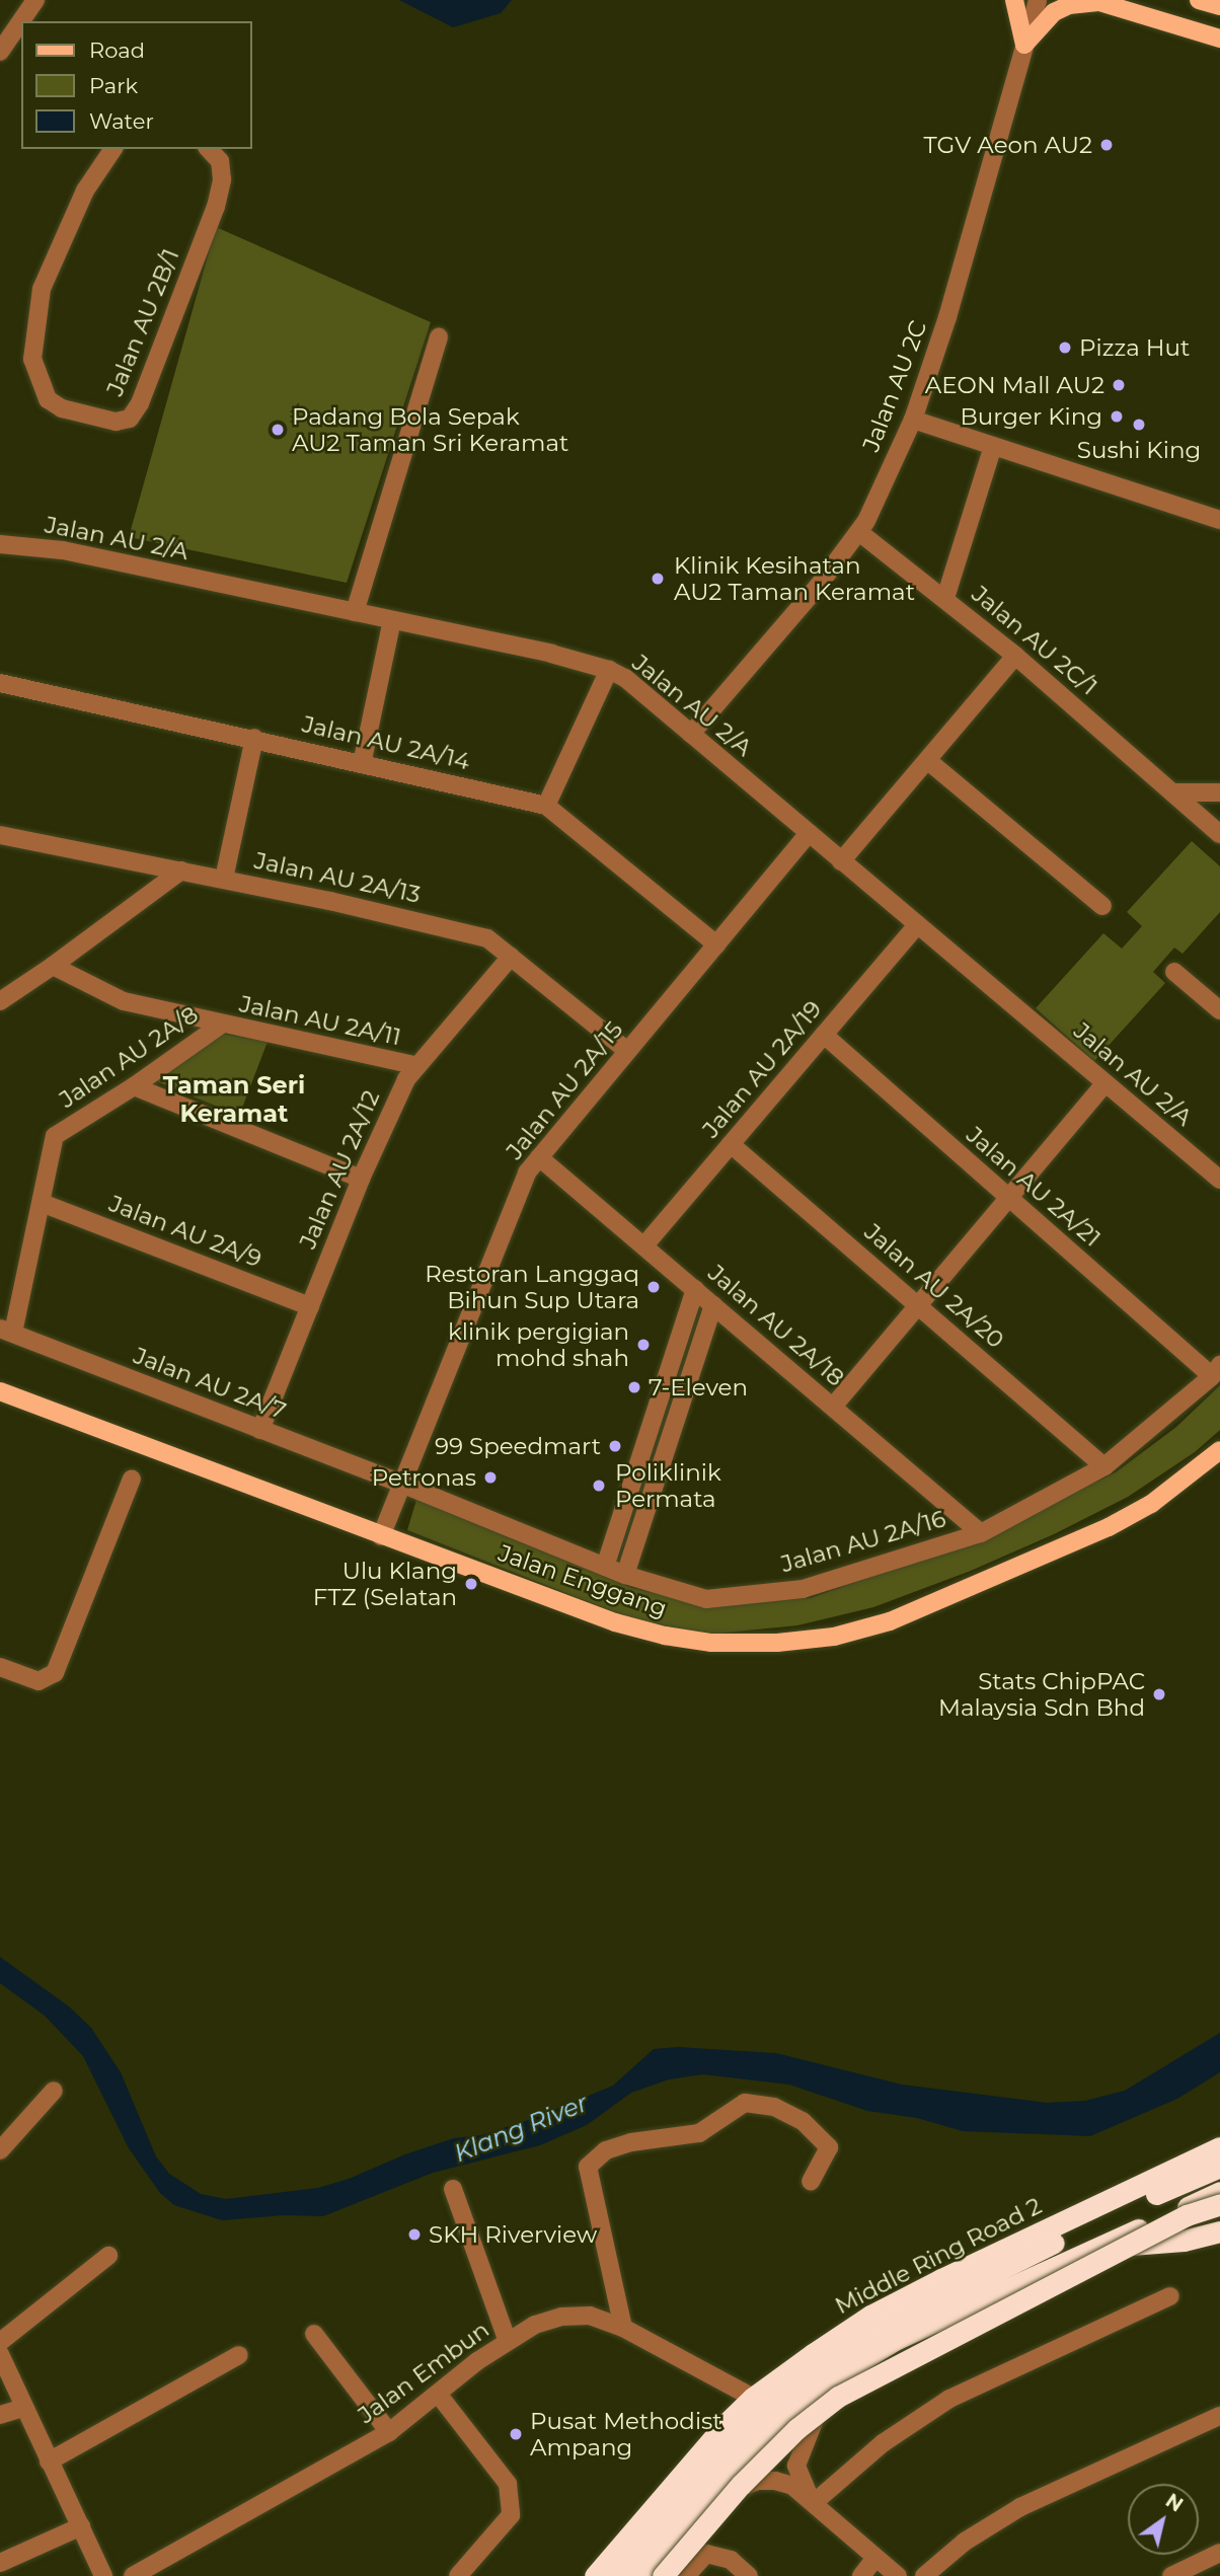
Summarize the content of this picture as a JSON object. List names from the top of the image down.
{
  "streets": {
    "highway": ["Middle Ring Road 2"],
    "main road": ["Jalan Enggang"],
    "street": [
      "Jalan AU 2B/1",
      "Jalan AU 2C",
      "Jalan AU 2/A",
      "Jalan AU 2C/1",
      "Jalan AU 2A/14",
      "Jalan AU 2A/13",
      "Jalan AU 2A/11",
      "Jalan AU 2A/8",
      "Jalan AU 2A/19",
      "Jalan AU 2A/15",
      "Jalan AU 2A/12",
      "Jalan AU 2A/21",
      "Jalan AU 2A/9",
      "Jalan AU 2A/20",
      "Jalan AU 2A/18",
      "Jalan AU 2A/7",
      "Jalan AU 2A/16",
      "Jalan Embun"
    ]
  },
  "crossings": [
    ["Jalan AU 2C", "Jalan AU 2/A"],
    ["Jalan AU 2C", "Jalan AU 2C/1"],
    ["Jalan AU 2/A", "Jalan AU 2A/19"],
    ["Jalan AU 2/A", "Jalan AU 2A/15"],
    ["Jalan AU 2A/14", "Jalan AU 2A/15"],
    ["Jalan AU 2A/13", "Jalan AU 2A/15"],
    ["Jalan AU 2A/13", "Jalan AU 2A/12"],
    ["Jalan AU 2A/11", "Jalan AU 2A/8"],
    ["Jalan AU 2A/11", "Jalan AU 2A/12"],
    ["Jalan AU 2A/8", "Jalan AU 2A/9"],
    ["Jalan AU 2A/8", "Jalan AU 2A/7"],
    ["Jalan AU 2A/19", "Jalan AU 2A/21"],
    ["Jalan AU 2A/19", "Jalan AU 2A/20"],
    ["Jalan AU 2A/19", "Jalan AU 2A/18"],
    ["Jalan AU 2A/15", "Jalan AU 2A/18"],
    ["Jalan AU 2A/15", "Jalan AU 2A/7"],
    ["Jalan AU 2A/15", "Jalan AU 2A/16"],
    ["Jalan AU 2A/15", "Jalan Enggang"],
    ["Jalan AU 2A/12", "Jalan AU 2A/9"],
    ["Jalan AU 2A/12", "Jalan AU 2A/7"],
    ["Jalan AU 2A/21", "Jalan AU 2A/16"],
    ["Jalan AU 2A/20", "Jalan AU 2A/16"],
    ["Jalan AU 2A/18", "Jalan AU 2A/16"],
    ["Jalan AU 2A/7", "Jalan AU 2A/16"],
    ["Middle Ring Road 2", "Jalan Embun"]
  ],
  "districts": ["Taman Seri Keramat"],
  "water": ["Klang River"],
  "places": [
    "TGV Aeon AU2",
    "Pizza Hut",
    "AEON Mall AU2",
    "Burger King",
    "Sushi King",
    "Padang Bola Sepak AU2 Taman Sri Keramat",
    "Klinik Kesihatan AU2 Taman Keramat",
    "Restoran Langgaq Bihun Sup Utara",
    "klinik pergigian mohd shah",
    "7-Eleven",
    "99 Speedmart",
    "Petronas",
    "Poliklinik Permata",
    "Ulu Klang FTZ (Selatan",
    "Stats ChipPAC Malaysia Sdn Bhd",
    "SKH Riverview",
    "Pusat Methodist Ampang"
  ],
  "legend": ["Road", "Park", "Water"],
  "north": "top right"
}
